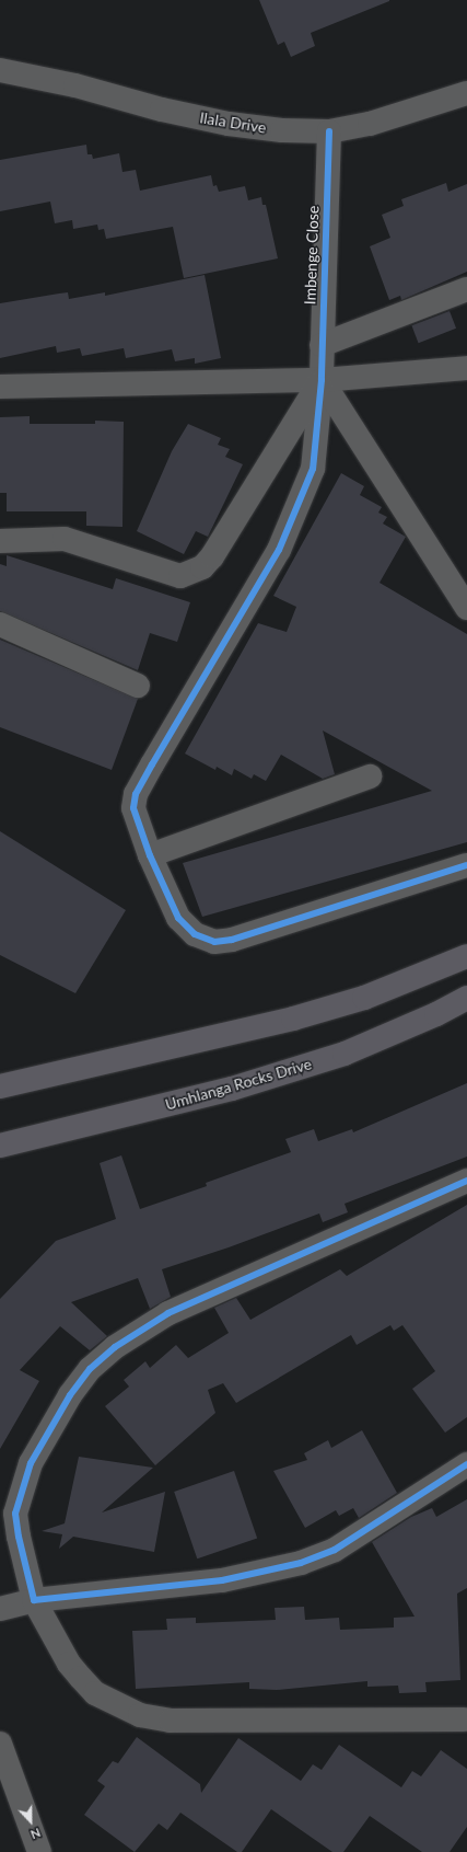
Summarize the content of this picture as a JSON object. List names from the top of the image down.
{
  "streets": {
    "main road": ["Umhlanga Rocks Drive"],
    "street": ["Ilala Drive", "Imbenge Close"]
  },
  "crossings": [
    ["Ilala Drive", "Imbenge Close"]
  ],
  "north": "bottom"
}
